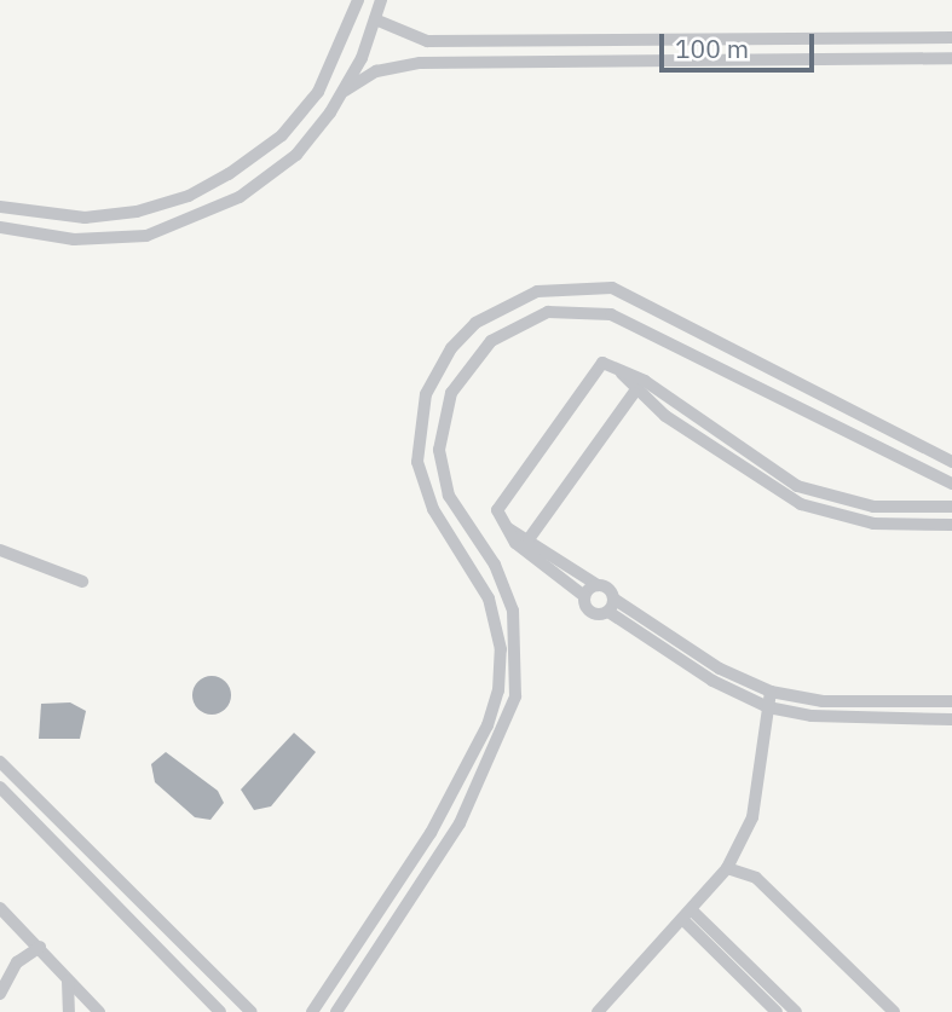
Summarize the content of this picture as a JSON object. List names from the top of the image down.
{
  "scale_bar": "100 m"
}
